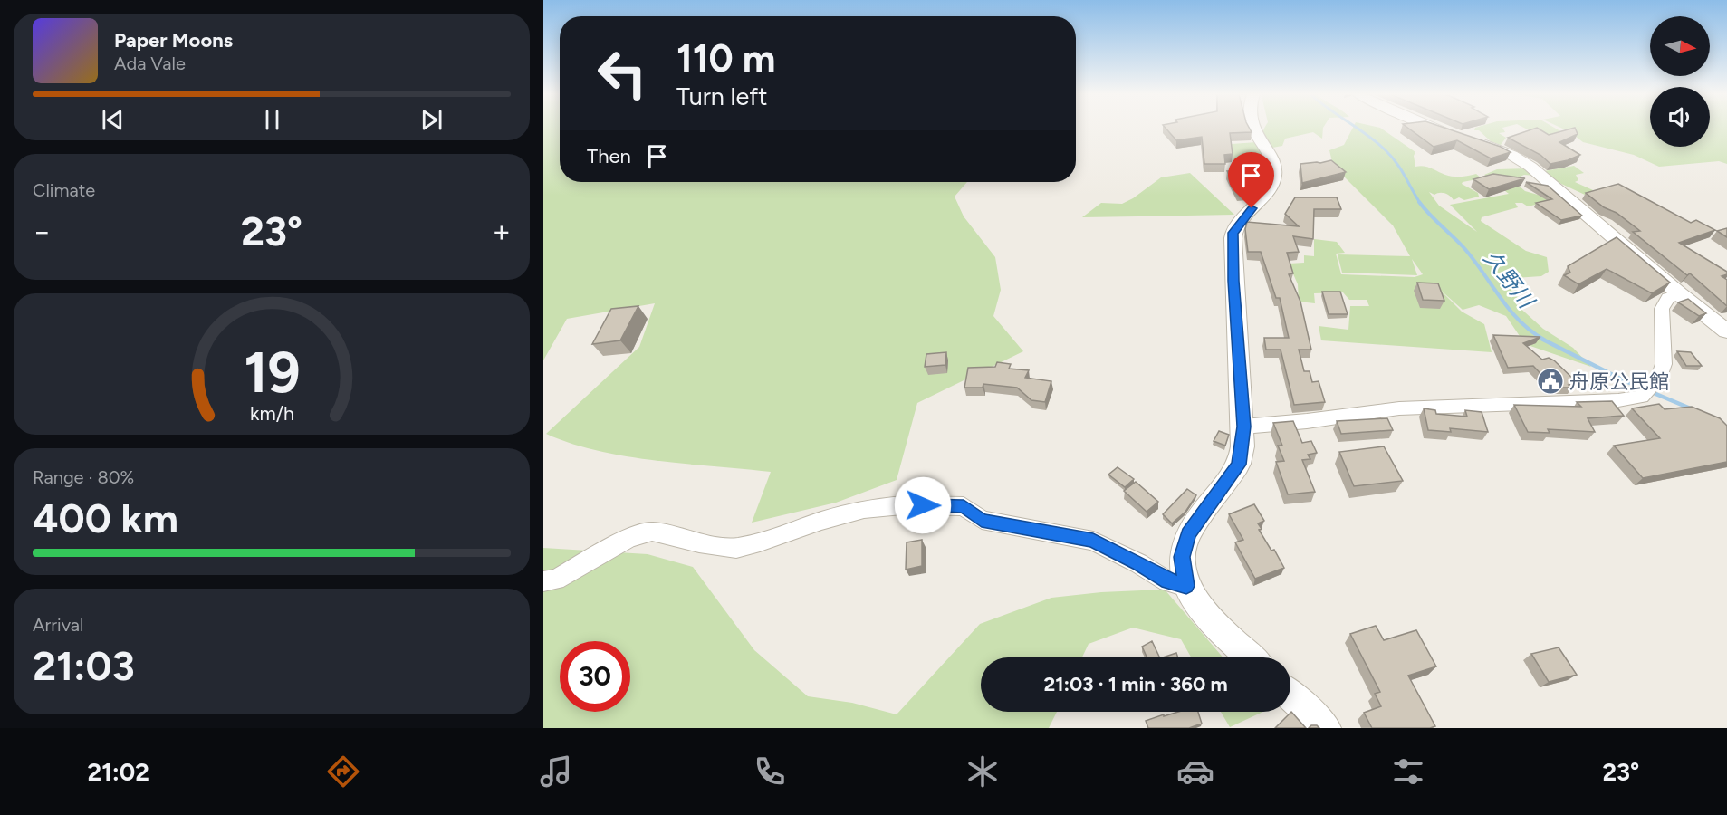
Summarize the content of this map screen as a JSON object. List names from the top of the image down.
{
  "water": ["久野川"],
  "places": {
    "public building": ["舟原公民館"]
  },
  "north": "right",
  "page": {
    "turn": ["110 m", "Turn left"],
    "song": ["Paper Moons", "Ada Vale"],
    "then": "Then",
    "tile": [
      "Climate",
      ["Range · 80%", "400 km"],
      ["Arrival", "21:03"]
    ],
    "heat": ["−", "23°", "+"],
    "limit": "30",
    "trip": "21:03 · 1 min · 360 m",
    "tabs": ["21:02", "23°"],
    "gauge": ["19", "km/h"]
  }
}
